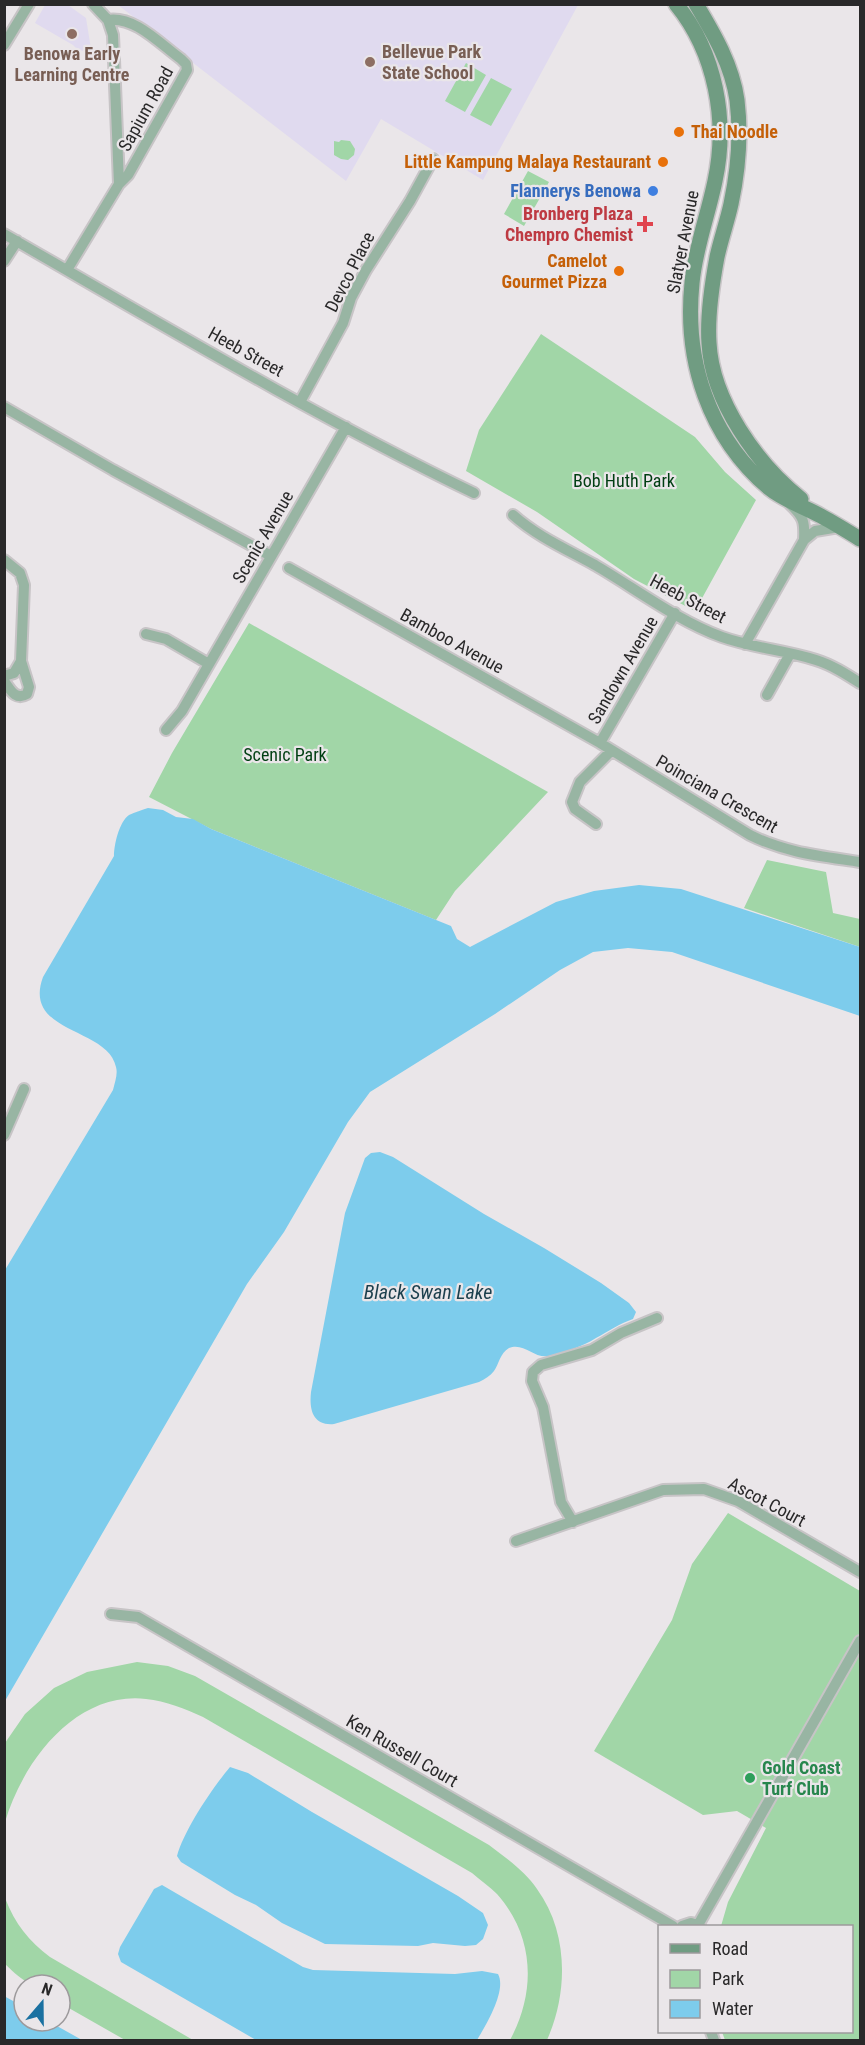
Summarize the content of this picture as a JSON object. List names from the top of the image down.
{
  "streets": {
    "main road": ["Slatyer Avenue"],
    "street": [
      "Sapium Road",
      "Devco Place",
      "Heeb Street",
      "Scenic Avenue",
      "Bamboo Avenue",
      "Sandown Avenue",
      "Poinciana Crescent",
      "Ascot Court",
      "Ken Russell Court"
    ]
  },
  "crossings": [
    ["Sapium Road", "Heeb Street"],
    ["Devco Place", "Heeb Street"],
    ["Heeb Street", "Scenic Avenue"],
    ["Heeb Street", "Sandown Avenue"],
    ["Bamboo Avenue", "Sandown Avenue"],
    ["Bamboo Avenue", "Poinciana Crescent"],
    ["Sandown Avenue", "Poinciana Crescent"]
  ],
  "water": ["Black Swan Lake"],
  "parks": ["Bob Huth Park", "Scenic Park"],
  "places": {
    "other": [
      "Benowa Early Learning Centre",
      "Bellevue Park State School",
      "Thai Noodle",
      "Little Kampung Malaya Restaurant",
      "Flannerys Benowa",
      "Camelot Gourmet Pizza",
      "Gold Coast Turf Club"
    ],
    "health": ["Bronberg Plaza Chempro Chemist"]
  },
  "legend": ["Road", "Park", "Water"],
  "north": "top"
}
